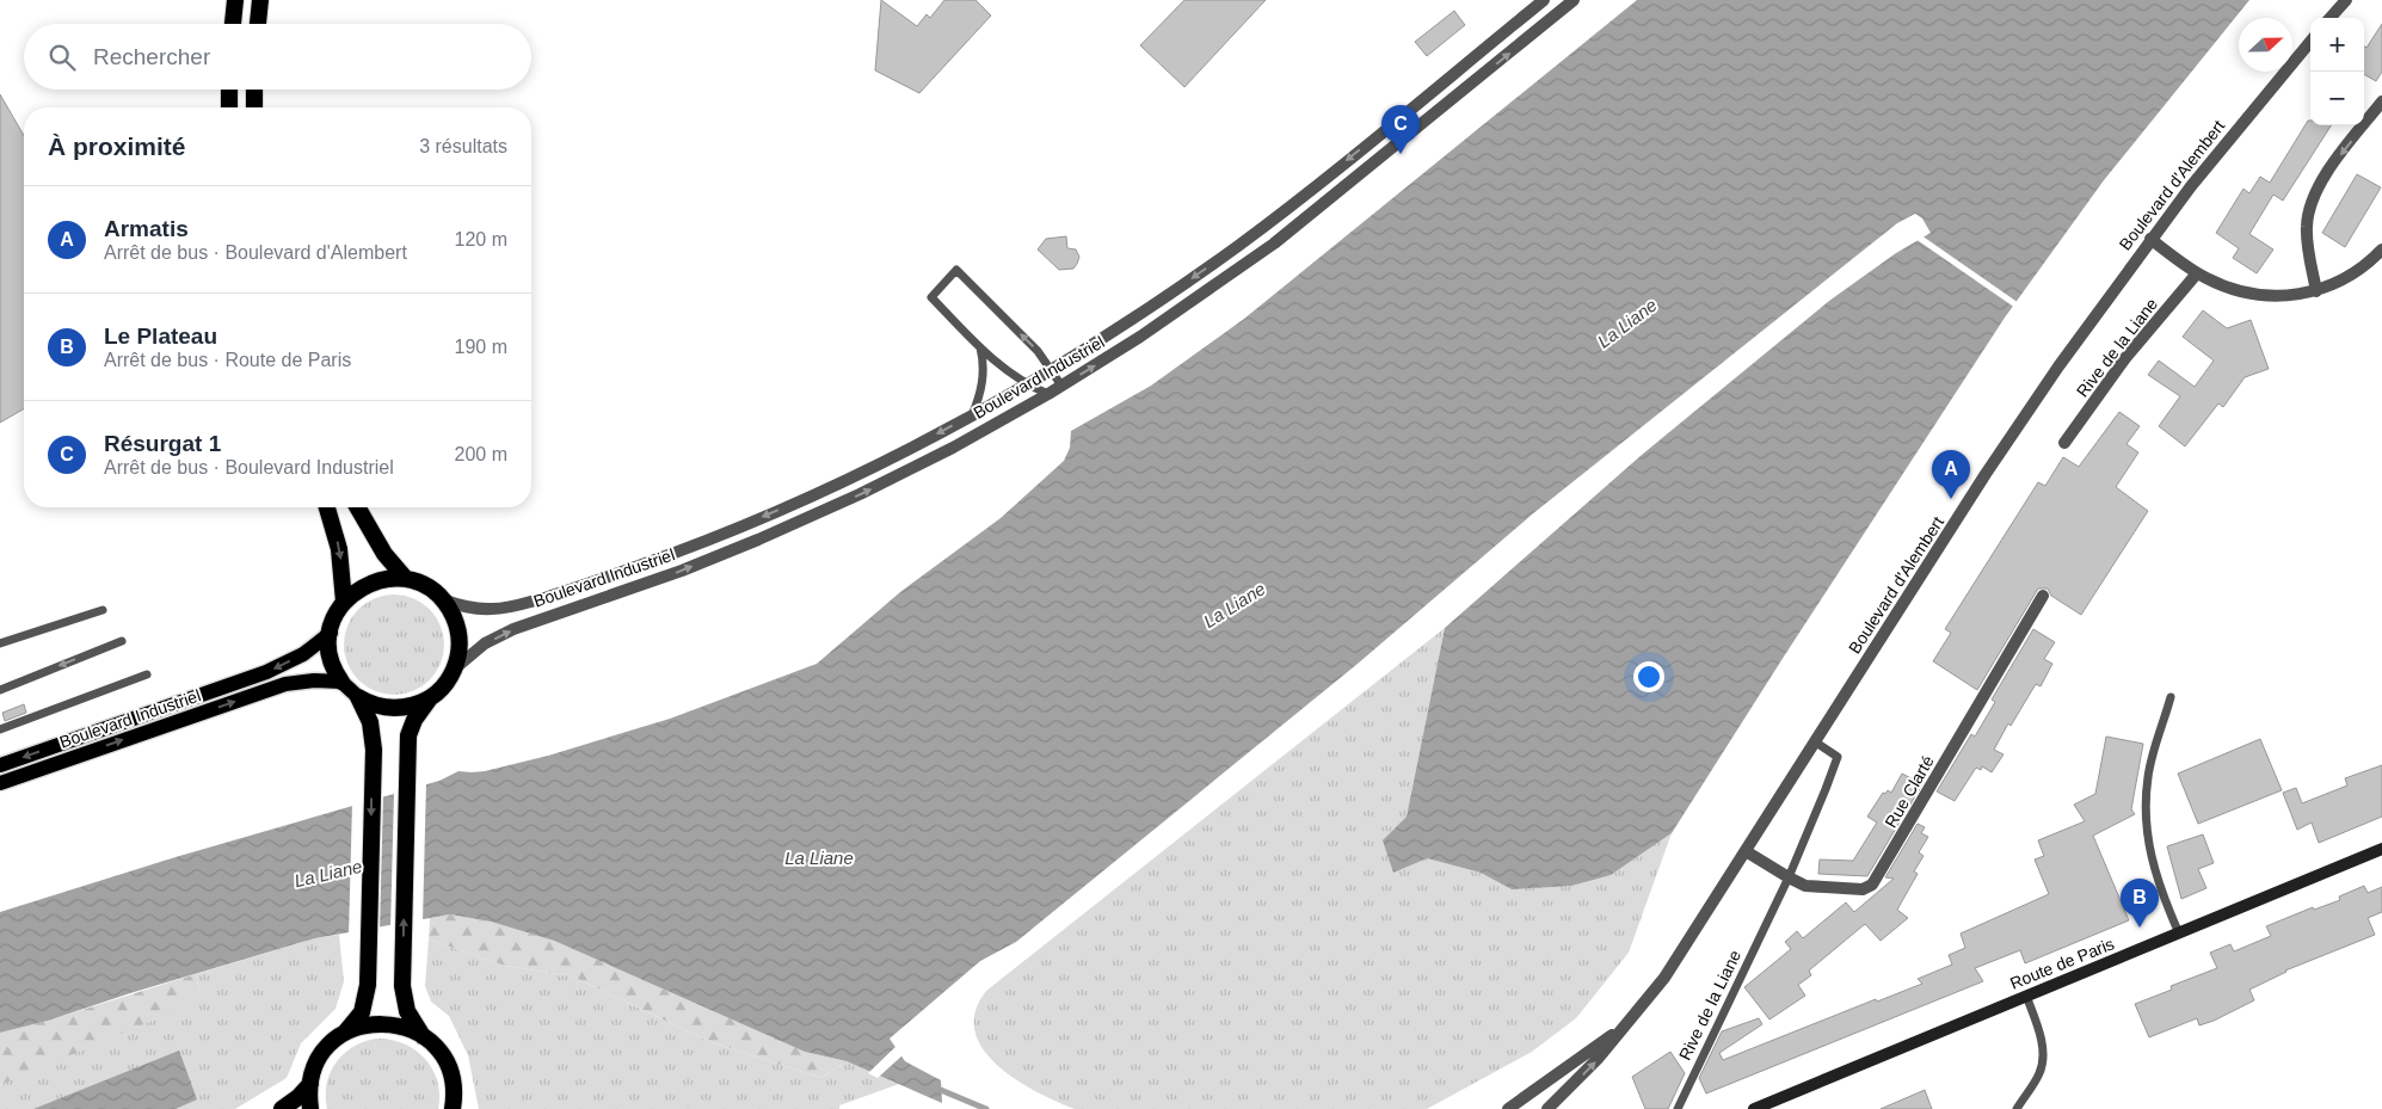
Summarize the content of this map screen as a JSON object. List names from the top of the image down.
{
  "streets": {
    "main road": ["Boulevard Industriel", "Route de Paris"],
    "street": ["Boulevard d'Alembert", "Rive de la Liane", "Rue Clarté"]
  },
  "crossings": [
    ["Boulevard d'Alembert", "Rive de la Liane"],
    ["Boulevard d'Alembert", "Rue Clarté"],
    ["Rive de la Liane", "Rue Clarté"]
  ],
  "water": ["La Liane"],
  "north": "right",
  "page": {
    "map_buttons": ["+", "−"],
    "search": "Rechercher",
    "pins": ["C", "A", "B"],
    "heading": ["À proximité", "3 résultats"],
    "list": [
      {
        "mark": "A",
        "name": "Armatis",
        "note": "Arrêt de bus · Boulevard d'Alembert",
        "value": "120 m"
      },
      {
        "mark": "B",
        "name": "Le Plateau",
        "note": "Arrêt de bus · Route de Paris",
        "value": "190 m"
      },
      {
        "mark": "C",
        "name": "Résurgat 1",
        "note": "Arrêt de bus · Boulevard Industriel",
        "value": "200 m"
      }
    ]
  }
}
